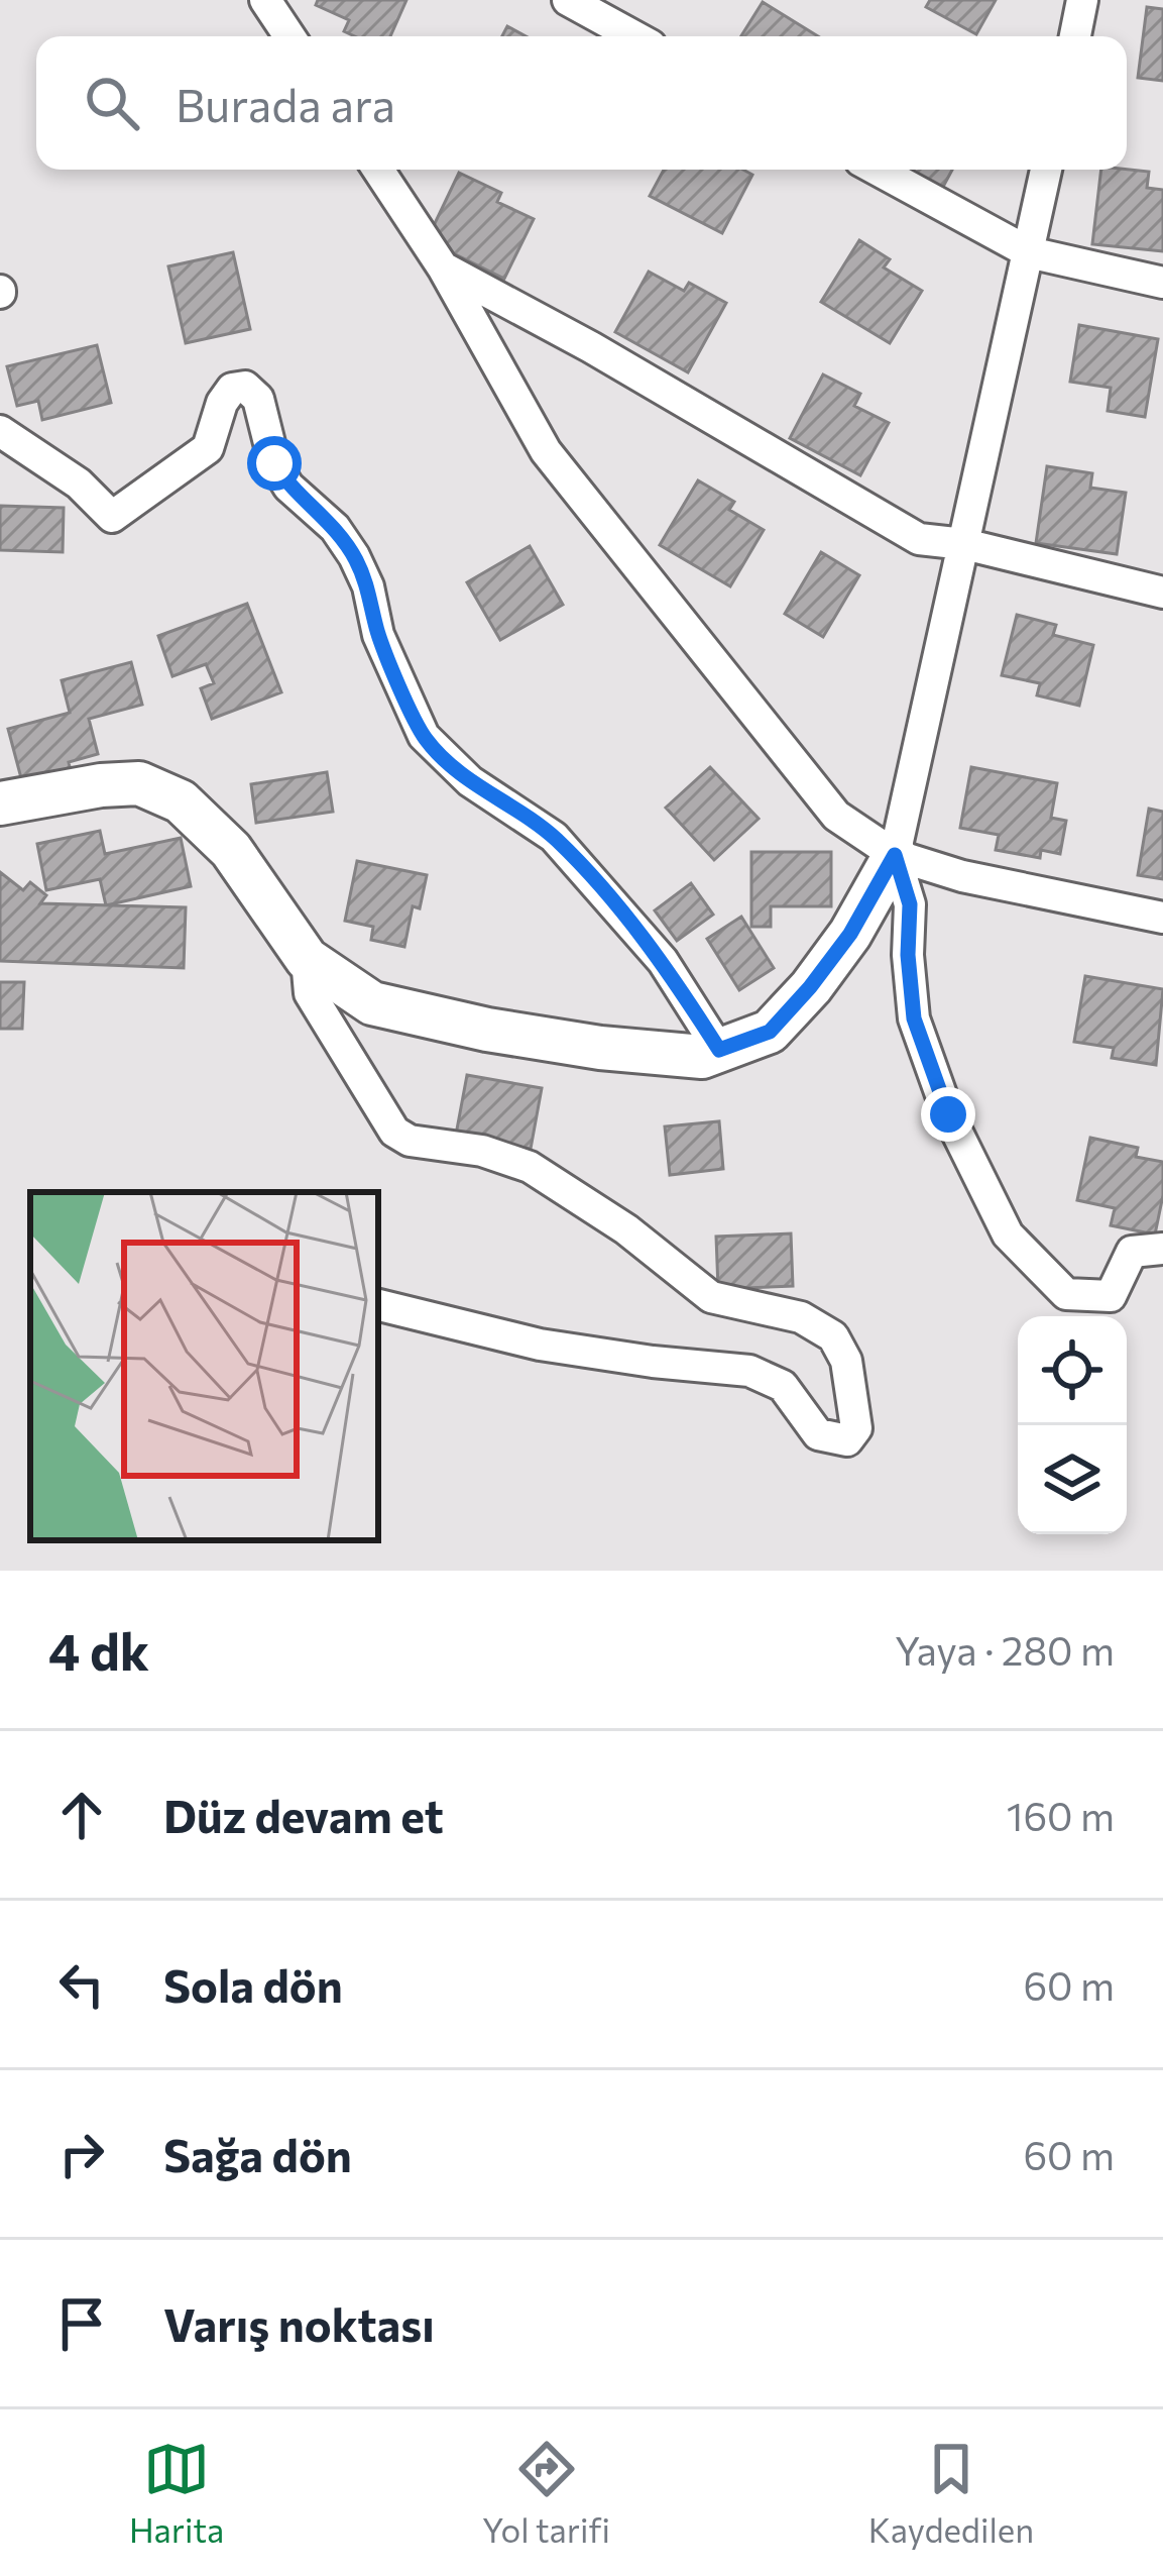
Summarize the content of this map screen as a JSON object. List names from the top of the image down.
{
  "page": {
    "search": "Burada ara",
    "heading": ["4 dk", "Yaya · 280 m"],
    "list": [
      ["Düz devam et", "160 m"],
      ["Sola dön", "60 m"],
      ["Sağa dön", "60 m"],
      "Varış noktası"
    ],
    "nav": ["Harita", "Yol tarifi", "Kaydedilen"]
  }
}
